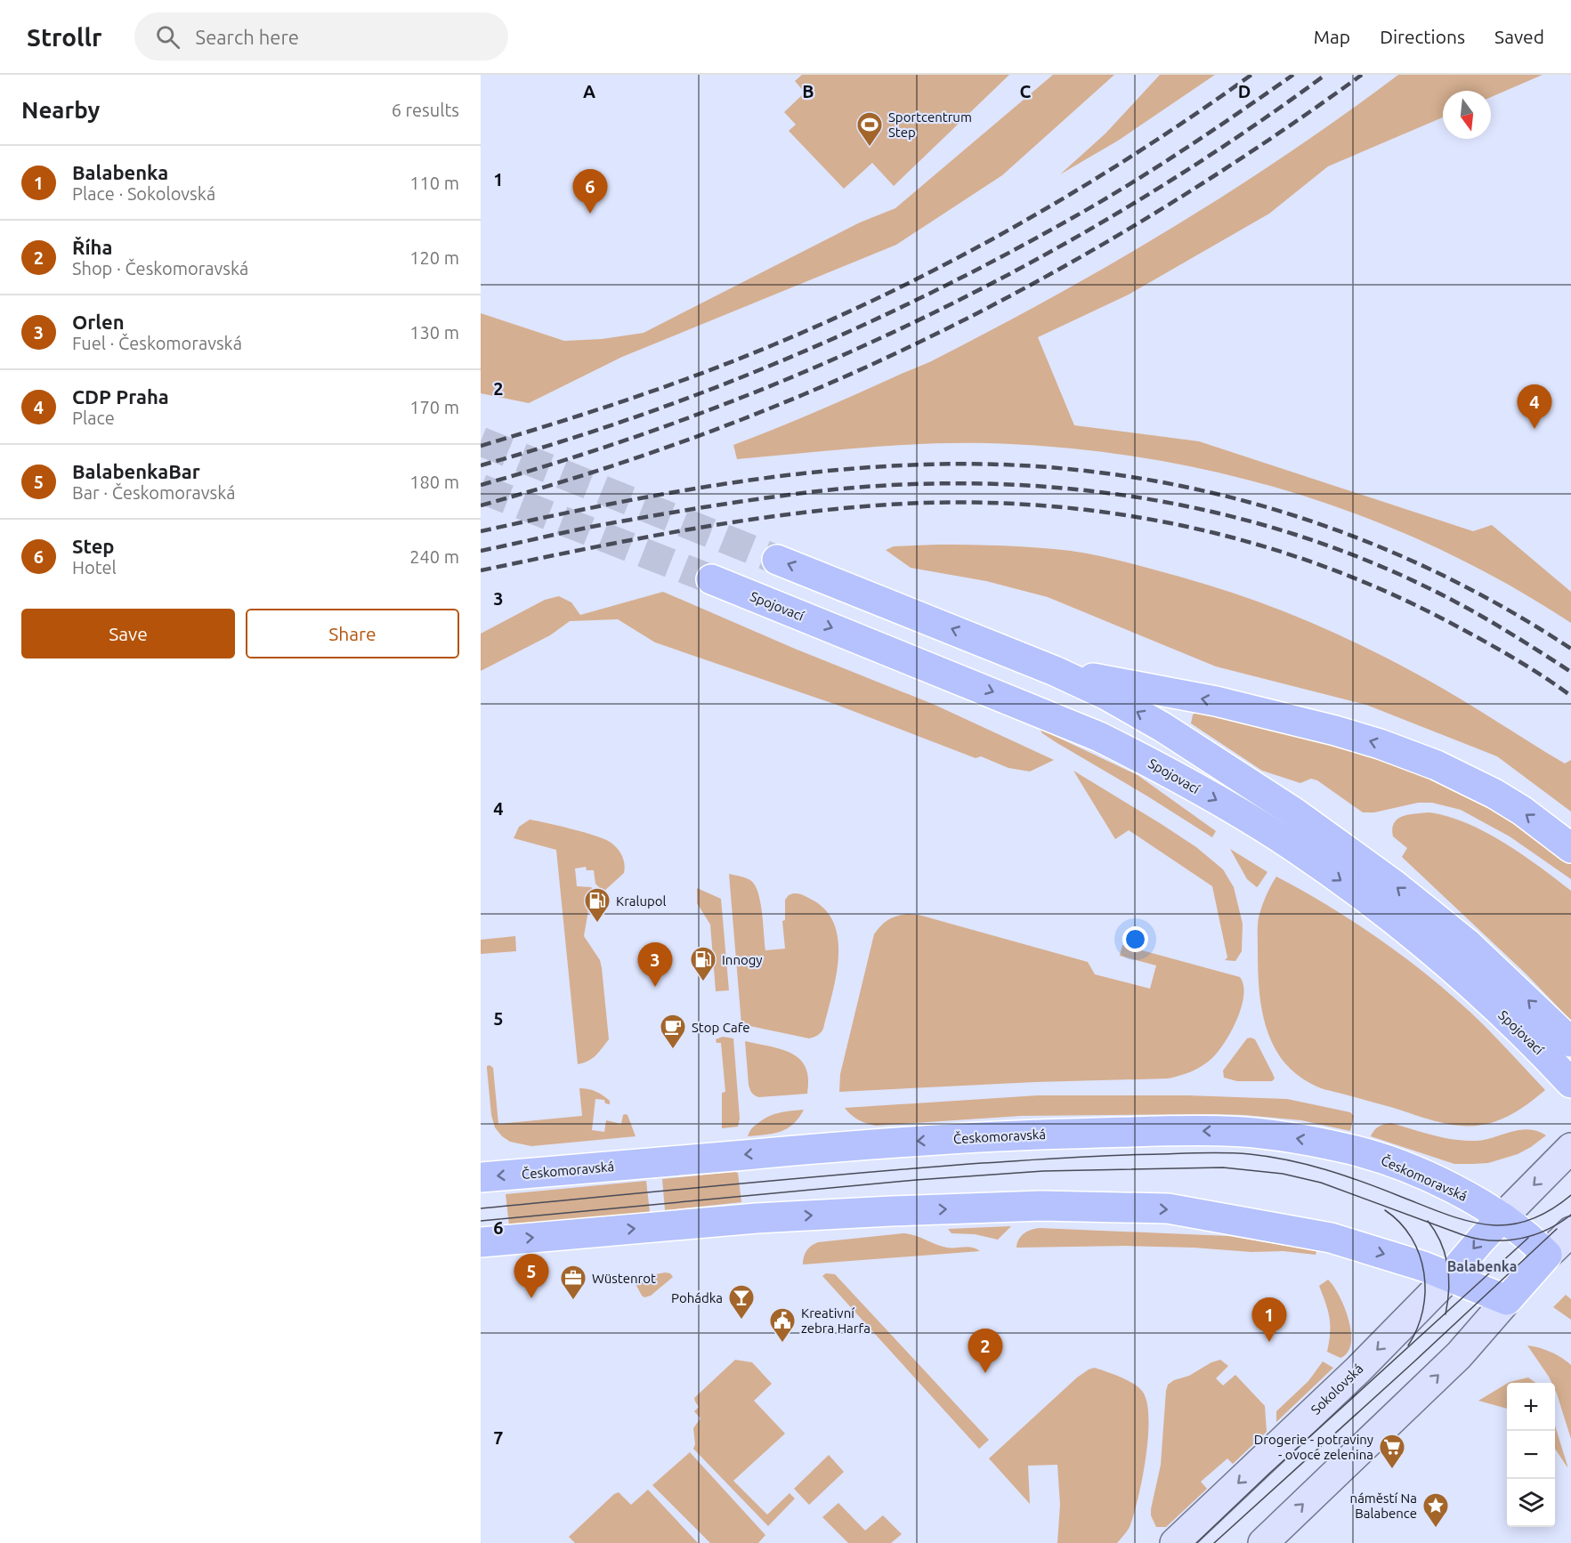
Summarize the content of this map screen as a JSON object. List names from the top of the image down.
{
  "streets": {
    "main road": ["Spojovací", "Českomoravská", "Sokolovská"]
  },
  "districts": ["Balabenka"],
  "places": {
    "sports": ["Sportcentrum Step"],
    "fuel station": ["Kralupol", "Innogy"],
    "cafe": ["Stop Cafe"],
    "office": ["Wüstenrot"],
    "bar": ["Pohádka"],
    "public building": ["Kreativní zebra Harfa"],
    "supermarket": ["Drogerie - potraviny - ovoce zelenina"],
    "place": ["náměstí Na Balabence"]
  },
  "north": "bottom",
  "page": {
    "header": "Strollr",
    "search": "Search here",
    "nav": ["Map", "Directions", "Saved"],
    "heading": ["Nearby", "6 results"],
    "list": [
      {
        "mark": "1",
        "name": "Balabenka",
        "note": "Place · Sokolovská",
        "value": "110 m"
      },
      {
        "mark": "2",
        "name": "Říha",
        "note": "Shop · Českomoravská",
        "value": "120 m"
      },
      {
        "mark": "3",
        "name": "Orlen",
        "note": "Fuel · Českomoravská",
        "value": "130 m"
      },
      {
        "mark": "4",
        "name": "CDP Praha",
        "note": "Place",
        "value": "170 m"
      },
      {
        "mark": "5",
        "name": "BalabenkaBar",
        "note": "Bar · Českomoravská",
        "value": "180 m"
      },
      {
        "mark": "6",
        "name": "Step",
        "note": "Hotel",
        "value": "240 m"
      }
    ],
    "pins": [
      "6",
      "4",
      "3",
      "5",
      "1",
      "2"
    ],
    "buttons": ["Save", "Share"],
    "map_buttons": ["+", "−"]
  },
  "grid": {
    "columns": [
      "A",
      "B",
      "C",
      "D"
    ],
    "rows": [
      "1",
      "2",
      "3",
      "4",
      "5",
      "6",
      "7"
    ]
  }
}
